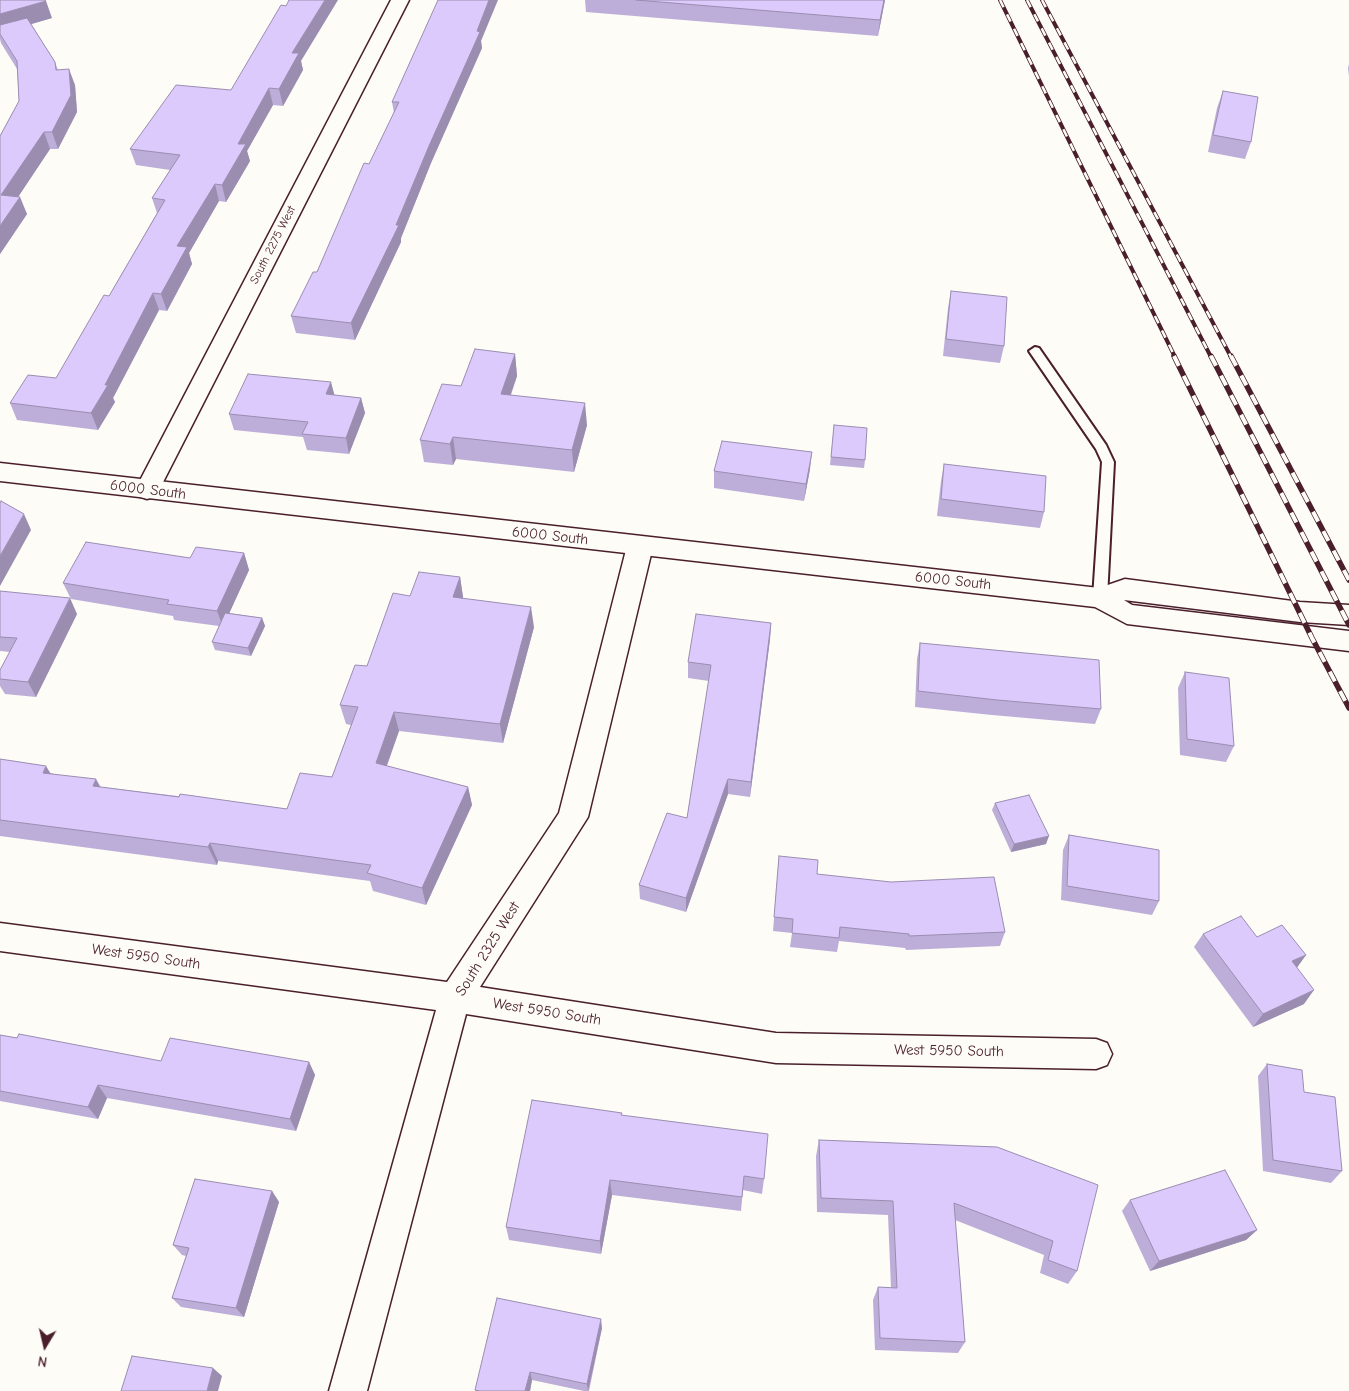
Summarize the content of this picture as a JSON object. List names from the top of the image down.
{
  "streets": {
    "street": [
      "South 2275 West",
      "6000 South",
      "South 2325 West",
      "West 5950 South"
    ]
  },
  "crossings": [
    ["South 2275 West", "6000 South"],
    ["6000 South", "South 2325 West"],
    ["South 2325 West", "West 5950 South"]
  ],
  "north": "bottom"
}
